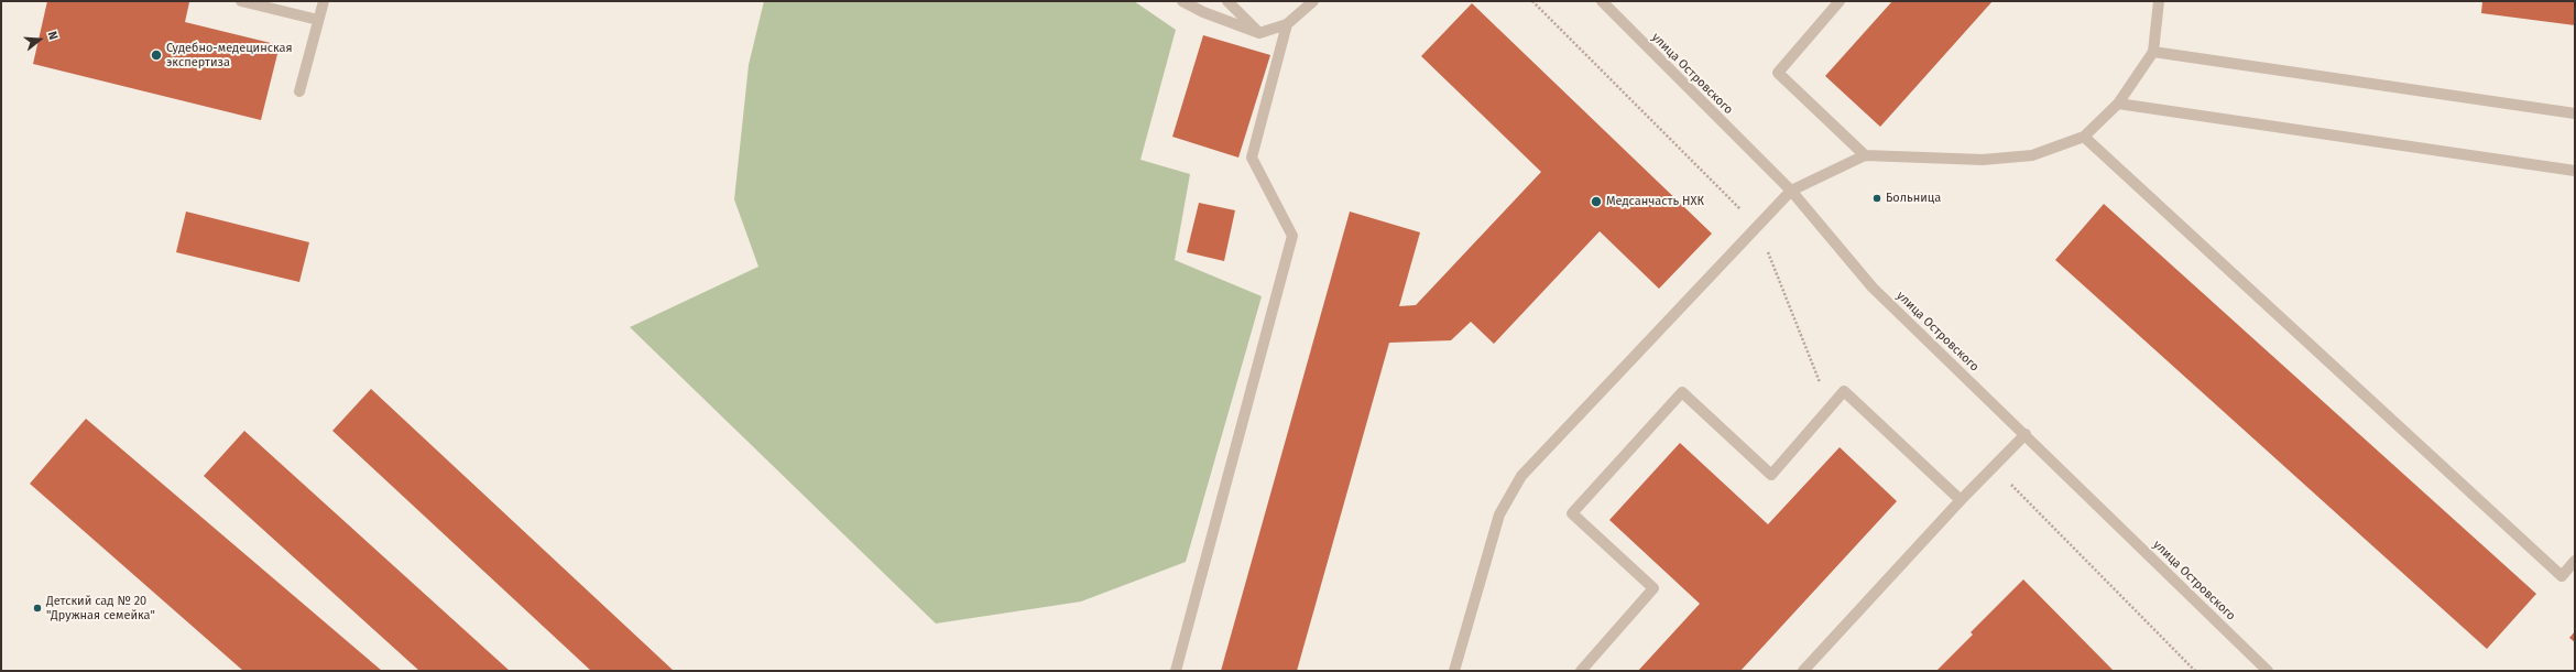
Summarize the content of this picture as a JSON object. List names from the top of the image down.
{
  "streets": {
    "street": ["улица Островского"]
  },
  "places": [
    "Судебно-медецинская экспертиза",
    "Больница",
    "Медсанчасть НХК",
    "Детский сад № 20 \"Дружная семейка\""
  ],
  "north": "right"
}
